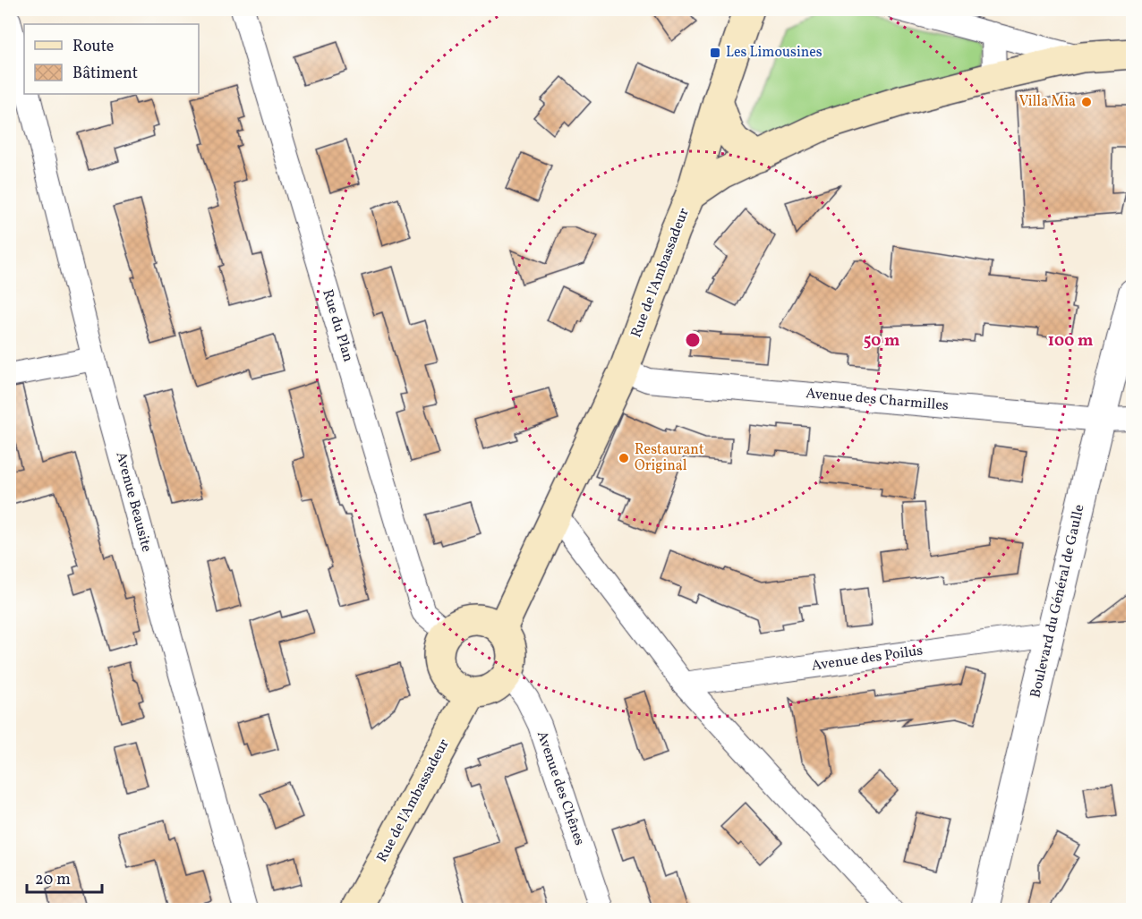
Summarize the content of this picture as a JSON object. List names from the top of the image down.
{
  "streets": {
    "main road": ["Rue de l'Ambassadeur"],
    "street": [
      "Rue du Plan",
      "Avenue des Charmilles",
      "Avenue Beausite",
      "Boulevard du Général de Gaulle",
      "Avenue des Poilus",
      "Avenue des Chênes"
    ]
  },
  "crossings": [
    ["Rue de l'Ambassadeur", "Rue du Plan"],
    ["Rue de l'Ambassadeur", "Avenue des Charmilles"],
    ["Rue de l'Ambassadeur", "Avenue des Chênes"],
    ["Rue du Plan", "Avenue des Chênes"],
    ["Avenue des Charmilles", "Boulevard du Général de Gaulle"],
    ["Boulevard du Général de Gaulle", "Avenue des Poilus"]
  ],
  "places": {
    "transit": ["Les Limousines"],
    "other": ["Villa Mia", "Restaurant Original"]
  },
  "legend": ["Route", "Bâtiment"],
  "scale_bar": "20 m",
  "rings": ["50 m", "100 m"]
}
